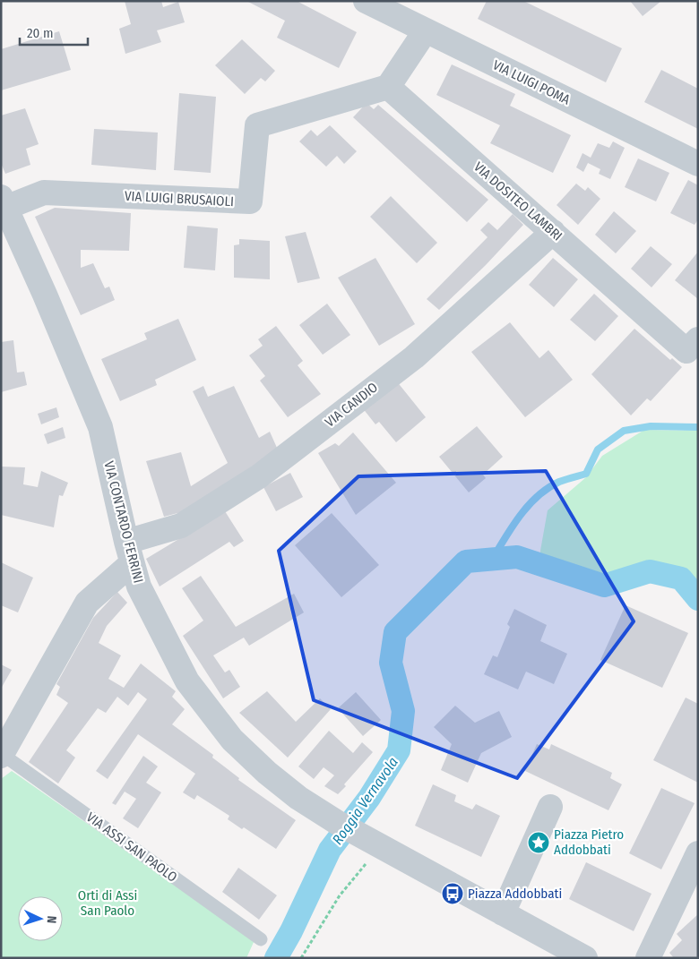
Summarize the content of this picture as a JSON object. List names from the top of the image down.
{
  "streets": {
    "street": [
      "VIA LUIGI POMA",
      "VIA LUIGI BRUSAIOLI",
      "VIA DOSITEO LAMBRI",
      "VIA CANDIO",
      "VIA CONTARDO FERRINI",
      "VIA ASSI SAN PAOLO"
    ]
  },
  "crossings": [
    ["VIA LUIGI BRUSAIOLI", "VIA DOSITEO LAMBRI"],
    ["VIA LUIGI BRUSAIOLI", "VIA CONTARDO FERRINI"],
    ["VIA DOSITEO LAMBRI", "VIA CANDIO"],
    ["VIA CANDIO", "VIA CONTARDO FERRINI"],
    ["VIA CANDIO", "VIA ASSI SAN PAOLO"],
    ["VIA CONTARDO FERRINI", "VIA ASSI SAN PAOLO"]
  ],
  "water": ["Roggia Vernavola"],
  "parks": ["Orti di Assi San Paolo"],
  "places": {
    "place": ["Piazza Pietro Addobbati"],
    "bus stop": ["Piazza Addobbati"]
  },
  "scale_bar": "20 m",
  "north": "right"
}
